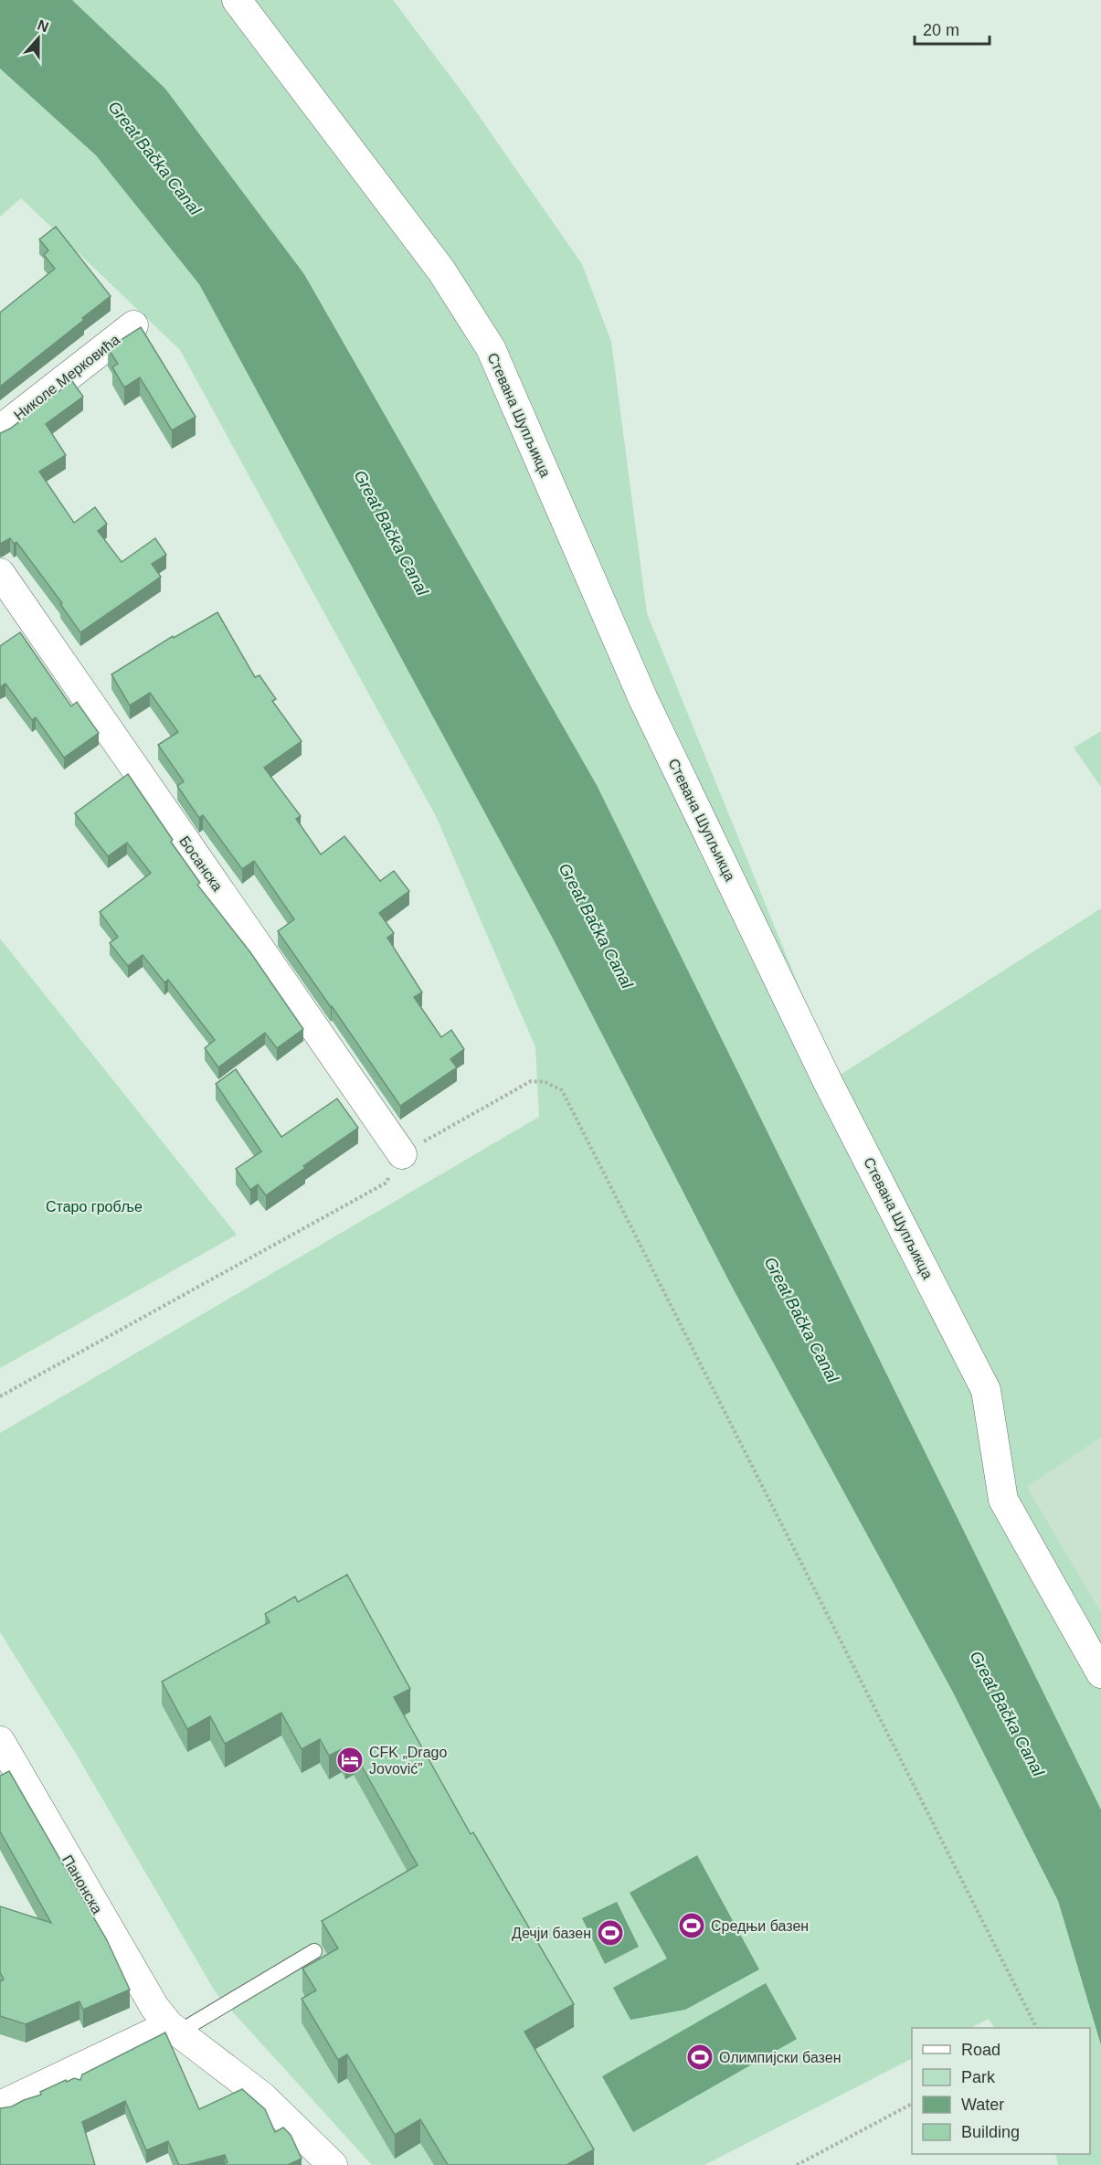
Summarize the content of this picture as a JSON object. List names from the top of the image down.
{
  "streets": {
    "street": [
      "Николе Мерковића",
      "Стевана Шупљикца",
      "Босанска",
      "Панонска"
    ]
  },
  "water": ["Great Bačka Canal"],
  "parks": ["Старо гробље"],
  "places": {
    "hotel": ["CFK „Drago Jovović”"],
    "sports": ["Средњи базен", "Дечји базен", "Олимпијски базен"]
  },
  "legend": [
    "Road",
    "Park",
    "Water",
    "Building"
  ],
  "scale_bar": "20 m",
  "north": "top"
}
